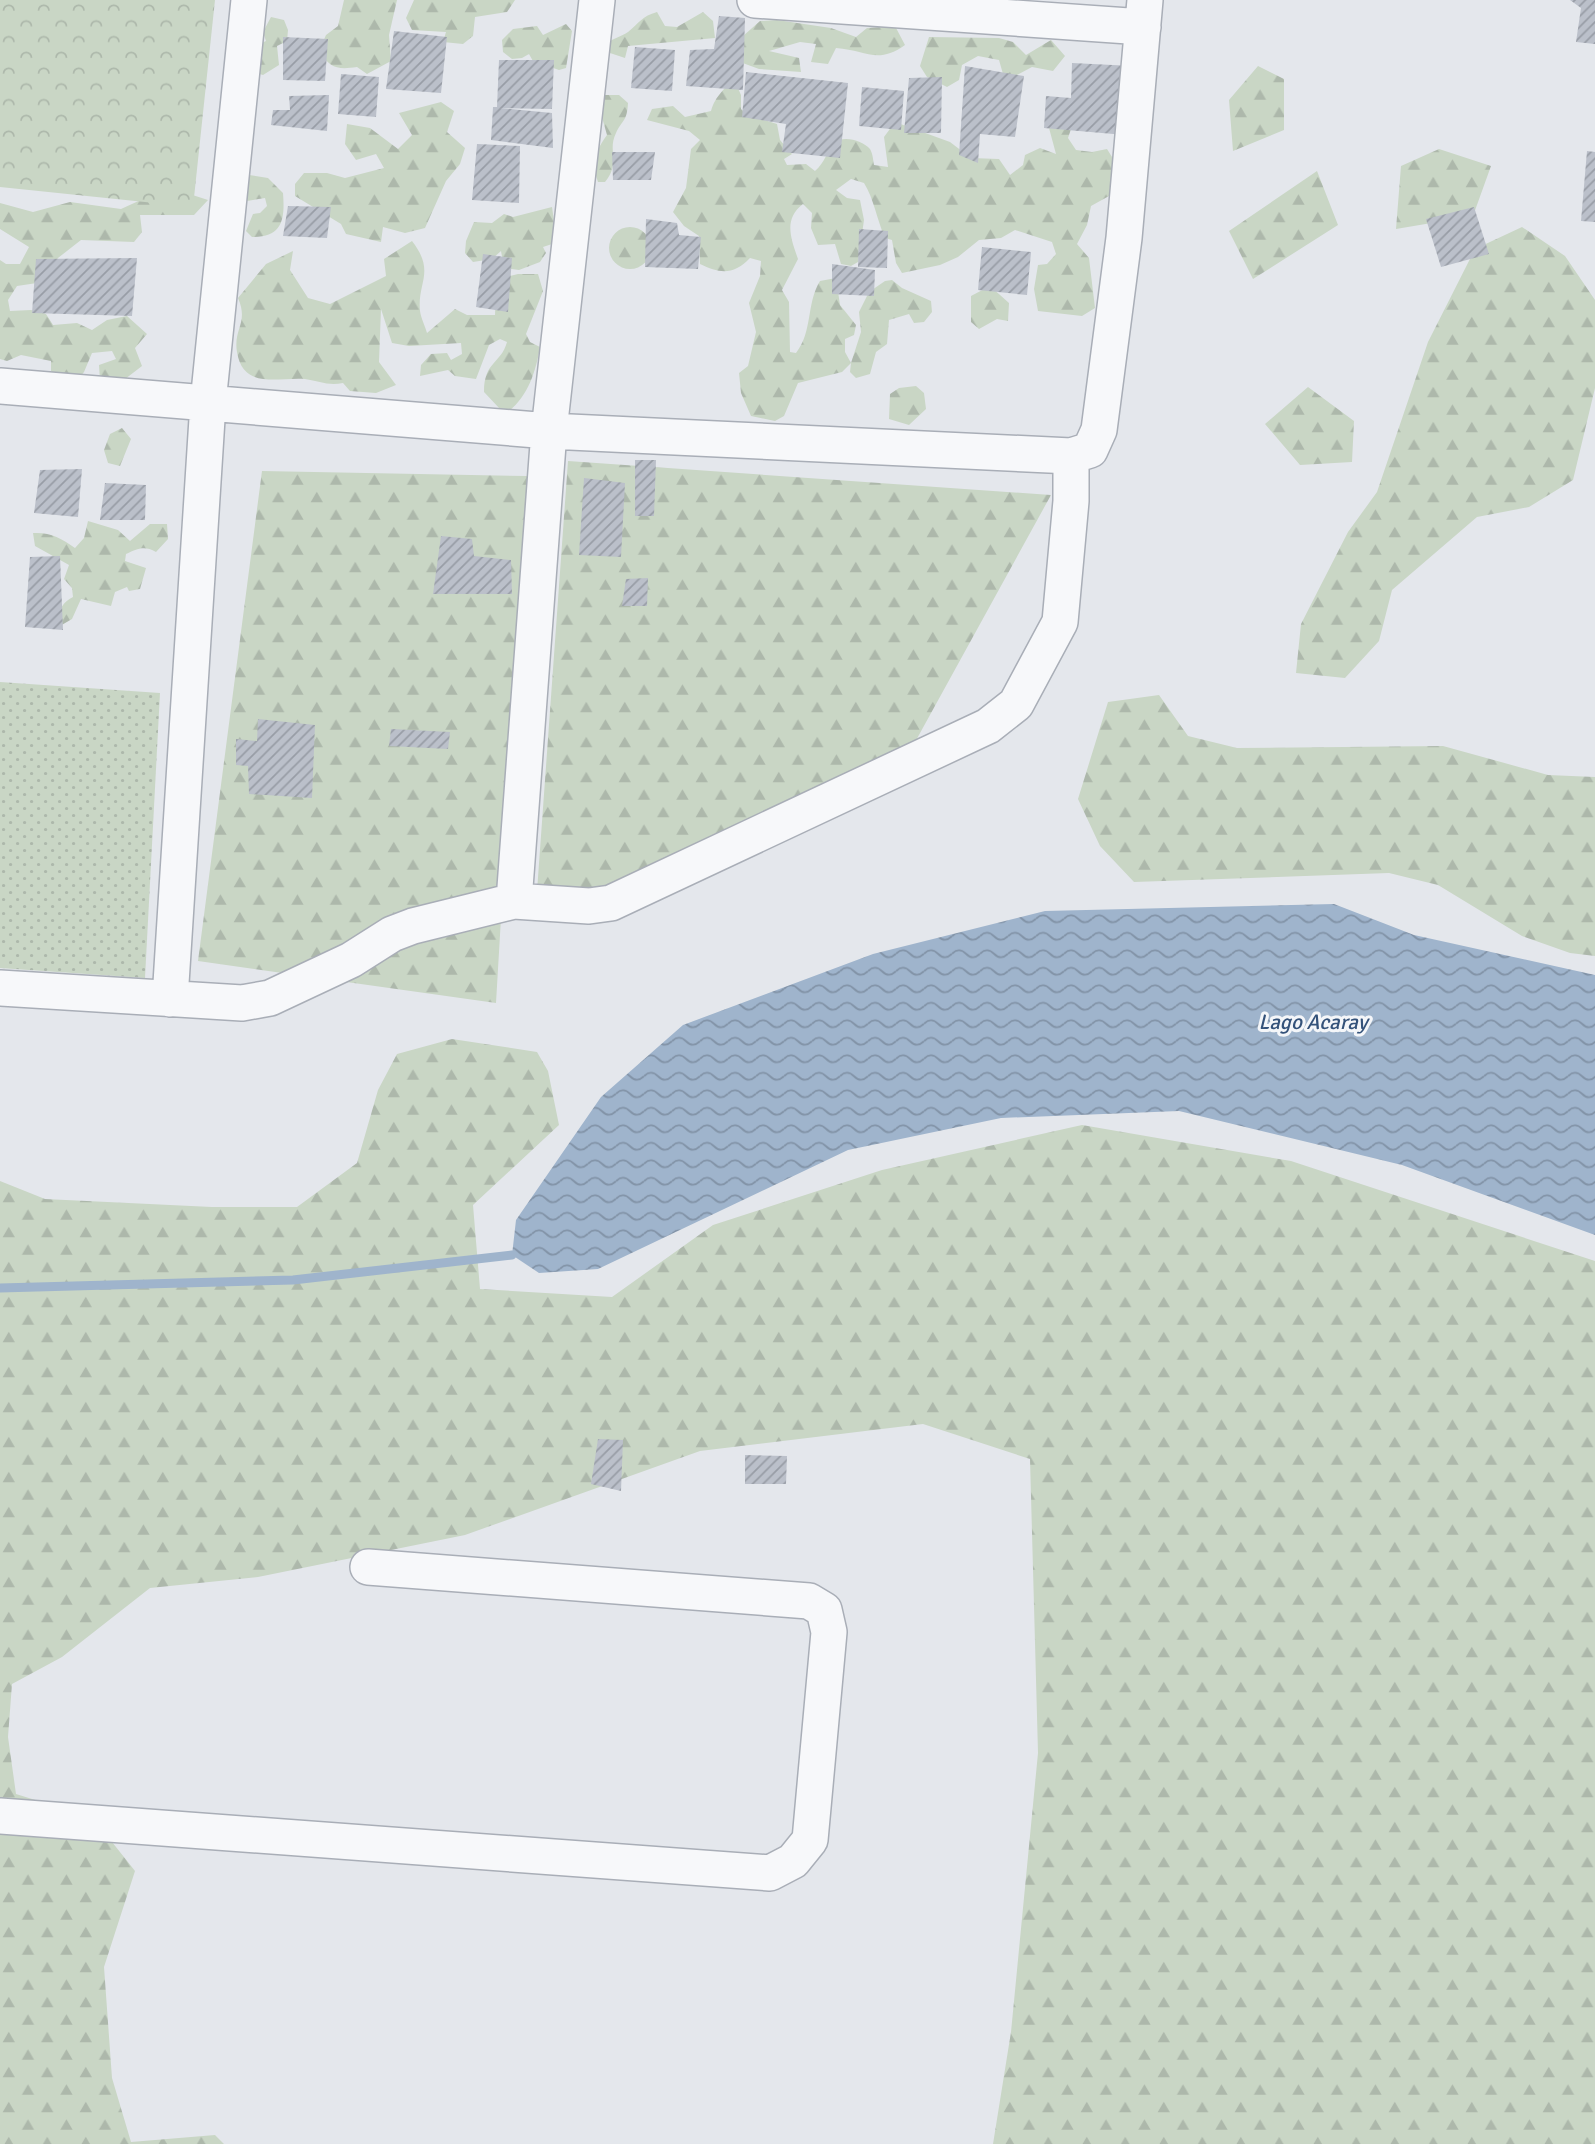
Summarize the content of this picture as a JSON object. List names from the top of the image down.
{
  "water": ["Lago Acaray"]
}
